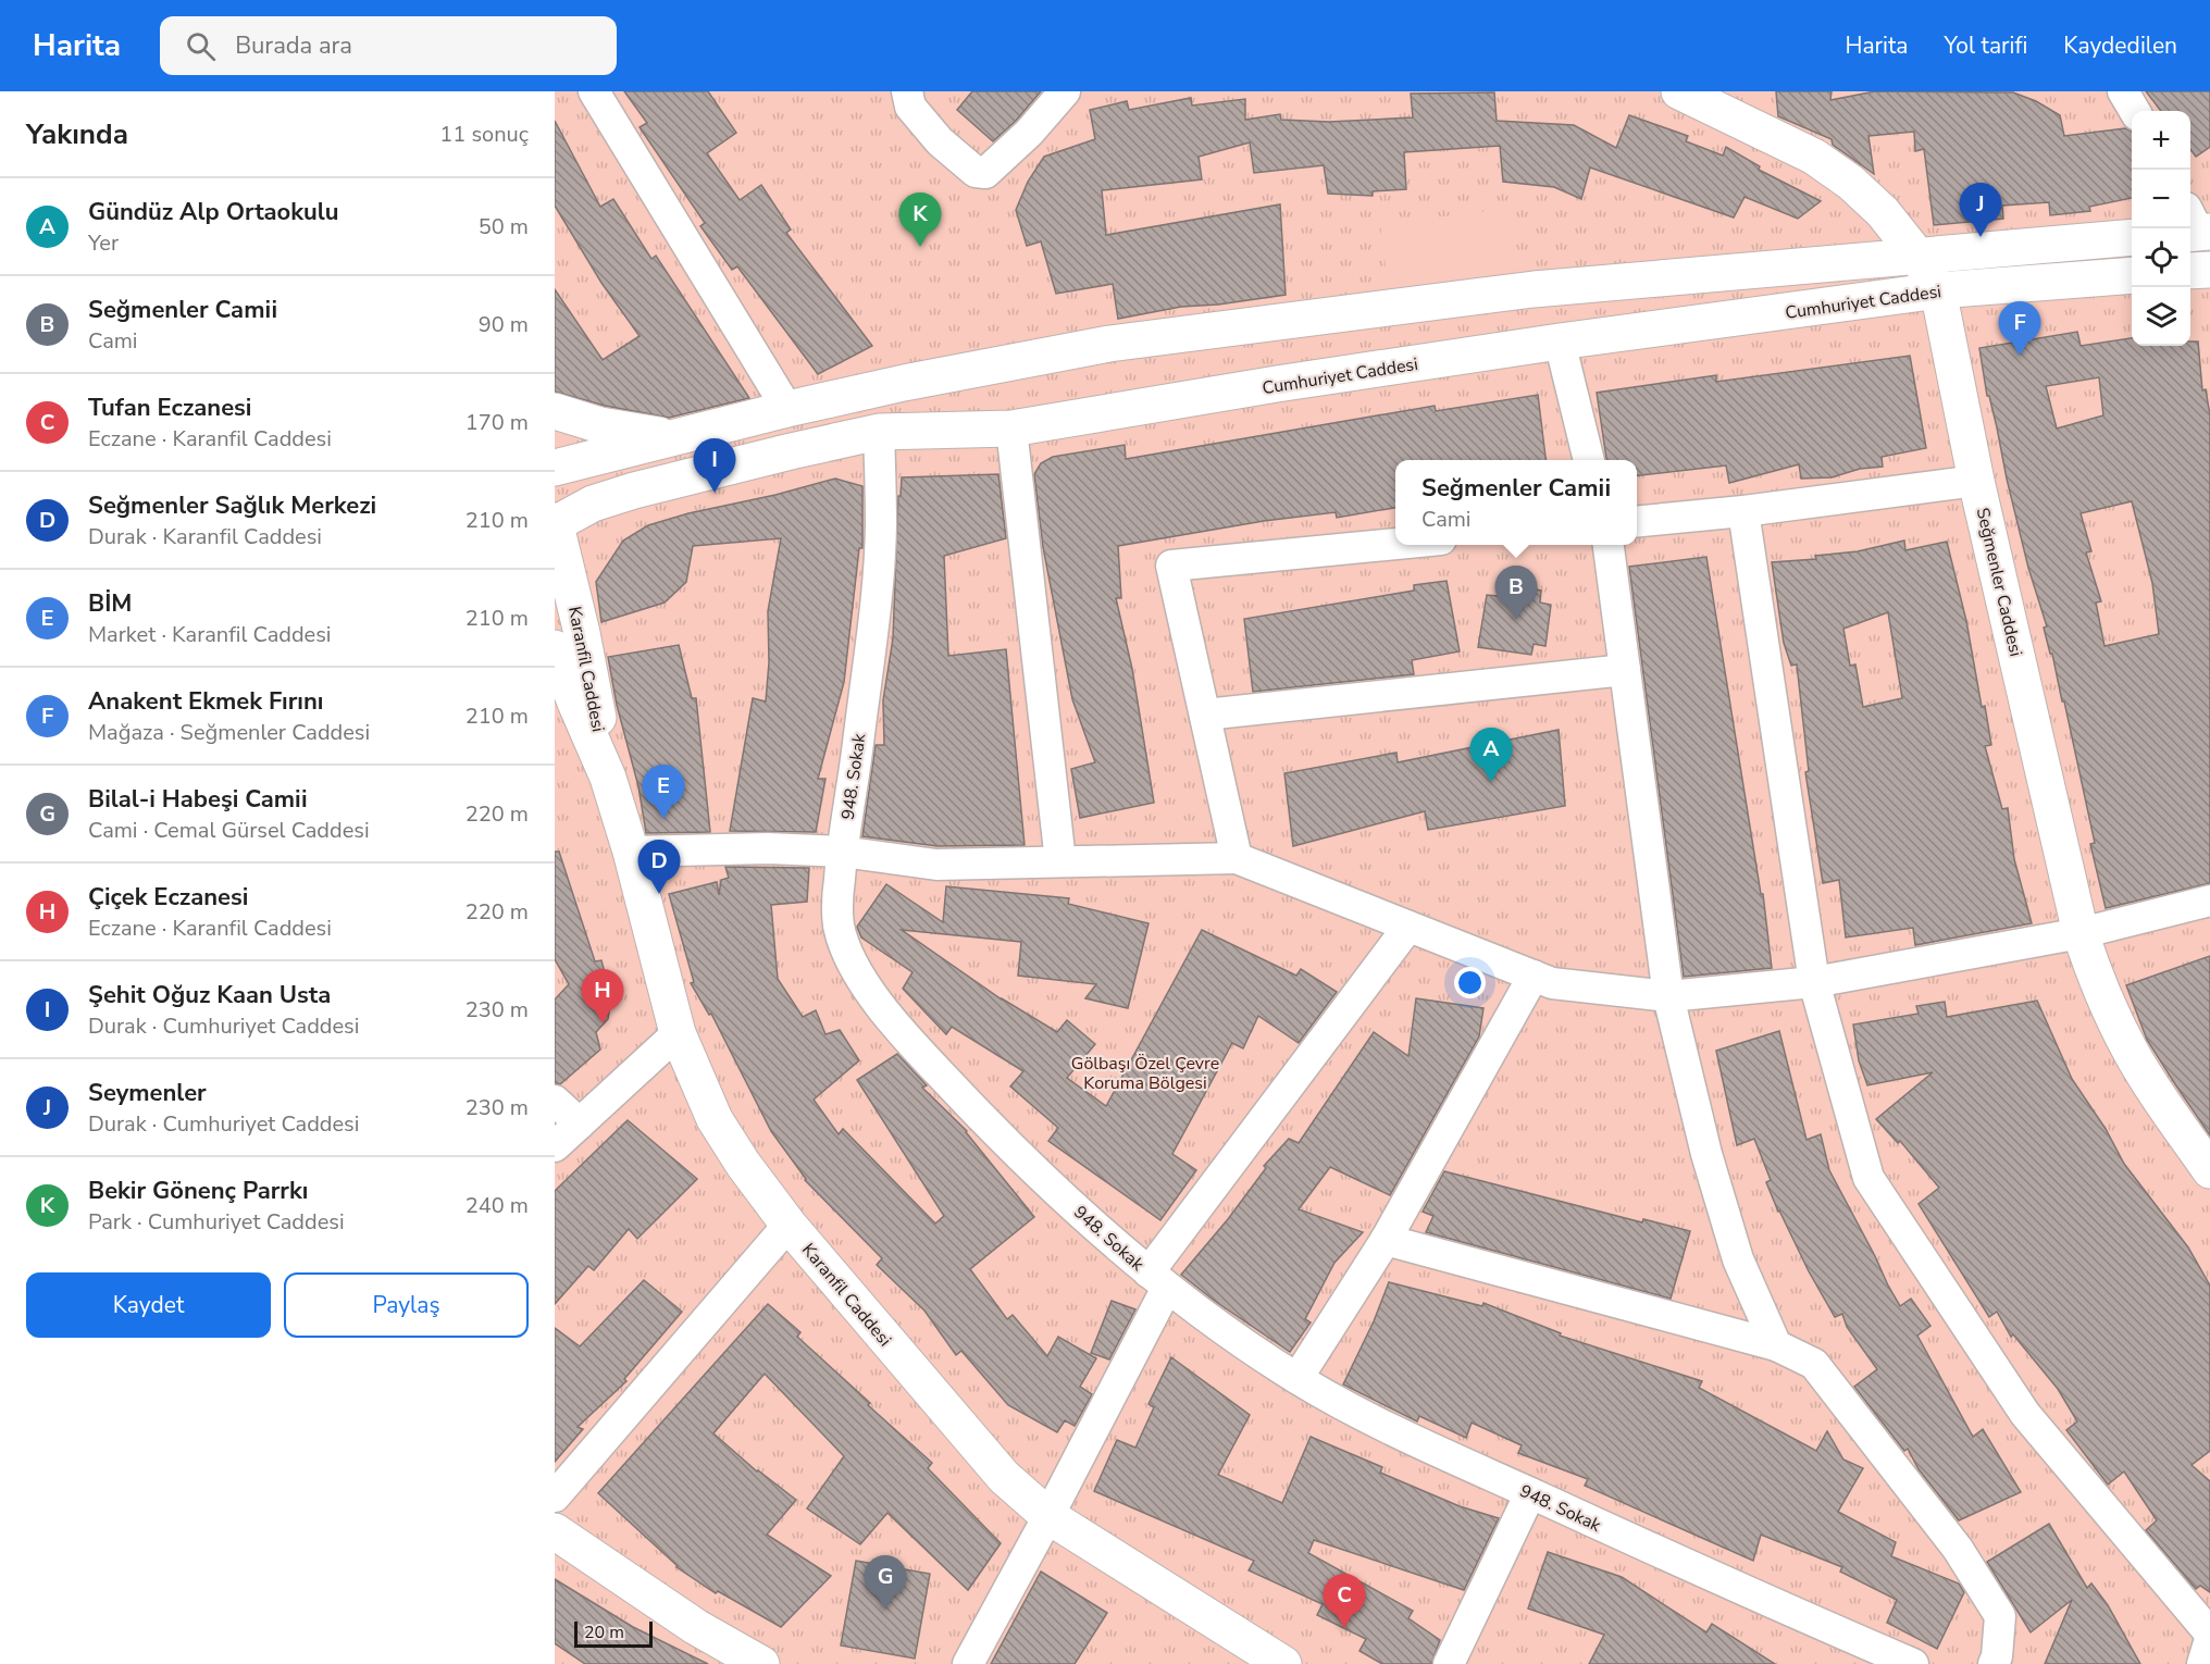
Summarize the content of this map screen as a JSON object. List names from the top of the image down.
{
  "streets": {
    "main road": ["Cumhuriyet Caddesi", "Seğmenler Caddesi", "Karanfil Caddesi"],
    "street": ["948. Sokak"]
  },
  "crossings": [
    ["Cumhuriyet Caddesi", "Seğmenler Caddesi"],
    ["Cumhuriyet Caddesi", "Karanfil Caddesi"],
    ["Cumhuriyet Caddesi", "948. Sokak"]
  ],
  "parks": ["Gölbaşı Özel Çevre Koruma Bölgesi"],
  "scale_bar": "20 m",
  "page": {
    "header": "Harita",
    "search": "Burada ara",
    "nav": ["Harita", "Yol tarifi", "Kaydedilen"],
    "heading": ["Yakında", "11 sonuç"],
    "map_buttons": ["+", "−"],
    "list": [
      {
        "mark": "A",
        "name": "Gündüz Alp Ortaokulu",
        "note": "Yer",
        "value": "50 m"
      },
      {
        "mark": "B",
        "name": "Seğmenler Camii",
        "note": "Cami",
        "value": "90 m"
      },
      {
        "mark": "C",
        "name": "Tufan Eczanesi",
        "note": "Eczane · Karanfil Caddesi",
        "value": "170 m"
      },
      {
        "mark": "D",
        "name": "Seğmenler Sağlık Merkezi",
        "note": "Durak · Karanfil Caddesi",
        "value": "210 m"
      },
      {
        "mark": "E",
        "name": "BİM",
        "note": "Market · Karanfil Caddesi",
        "value": "210 m"
      },
      {
        "mark": "F",
        "name": "Anakent Ekmek Fırını",
        "note": "Mağaza · Seğmenler Caddesi",
        "value": "210 m"
      },
      {
        "mark": "G",
        "name": "Bilal-i Habeşi Camii",
        "note": "Cami · Cemal Gürsel Caddesi",
        "value": "220 m"
      },
      {
        "mark": "H",
        "name": "Çiçek Eczanesi",
        "note": "Eczane · Karanfil Caddesi",
        "value": "220 m"
      },
      {
        "mark": "I",
        "name": "Şehit Oğuz Kaan Usta",
        "note": "Durak · Cumhuriyet Caddesi",
        "value": "230 m"
      },
      {
        "mark": "J",
        "name": "Seymenler",
        "note": "Durak · Cumhuriyet Caddesi",
        "value": "230 m"
      },
      {
        "mark": "K",
        "name": "Bekir Gönenç Parrkı",
        "note": "Park · Cumhuriyet Caddesi",
        "value": "240 m"
      }
    ],
    "pins": [
      "J",
      "K",
      "F",
      "I",
      "B",
      "A",
      "E",
      "D",
      "H",
      "G",
      "C"
    ],
    "popup": ["Seğmenler Camii", "Cami"],
    "buttons": ["Kaydet", "Paylaş"],
    "scale": "20 m"
  }
}
